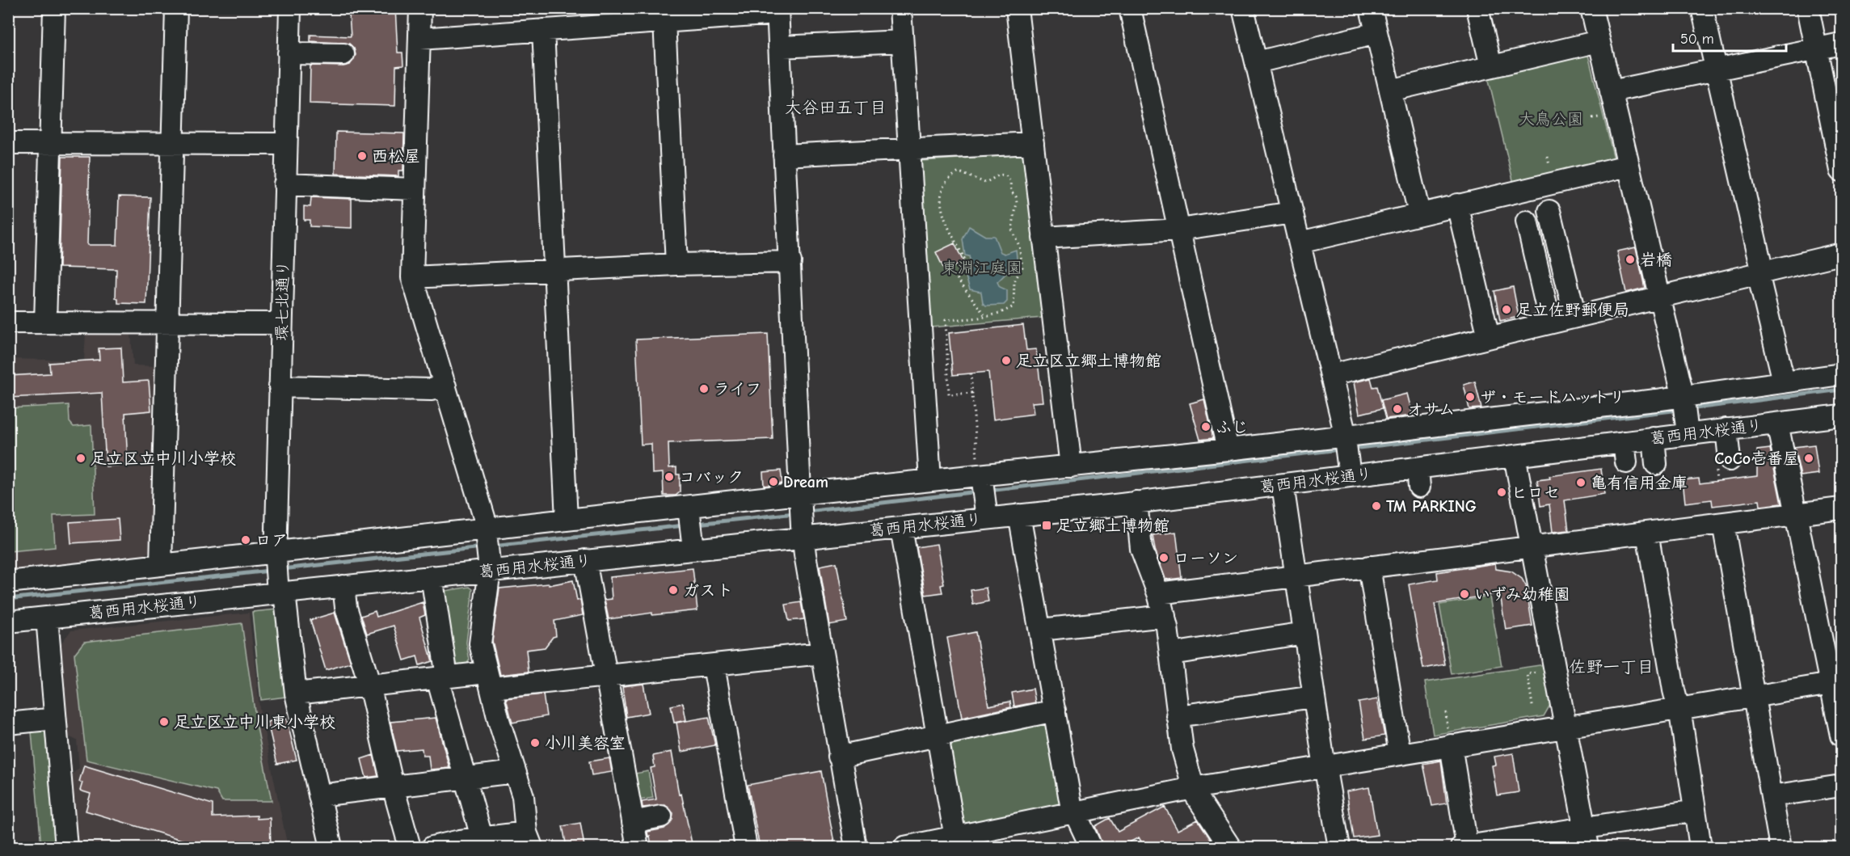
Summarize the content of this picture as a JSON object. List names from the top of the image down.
{
  "streets": {
    "street": ["環七北通り", "葛西用水桜通り"]
  },
  "crossings": [
    ["環七北通り", "葛西用水桜通り"]
  ],
  "districts": ["大谷田五丁目", "佐野一丁目"],
  "parks": ["大鳥公園", "東淵江庭園"],
  "places": {
    "other": [
      "西松屋",
      "岩橋",
      "足立佐野郵便局",
      "足立区立郷土博物館",
      "ライフ",
      "ザ・モードハットリ",
      "オサム",
      "ふじ",
      "足立区立中川小学校",
      "CoCo壱番屋",
      "コバック",
      "Dream",
      "亀有信用金庫",
      "ヒロセ",
      "TM PARKING",
      "ロア",
      "ローソン",
      "ガスト",
      "いずみ幼稚園",
      "足立区立中川東小学校",
      "小川美容室"
    ],
    "transit": ["足立郷土博物館"]
  },
  "scale_bar": "50 m"
}
